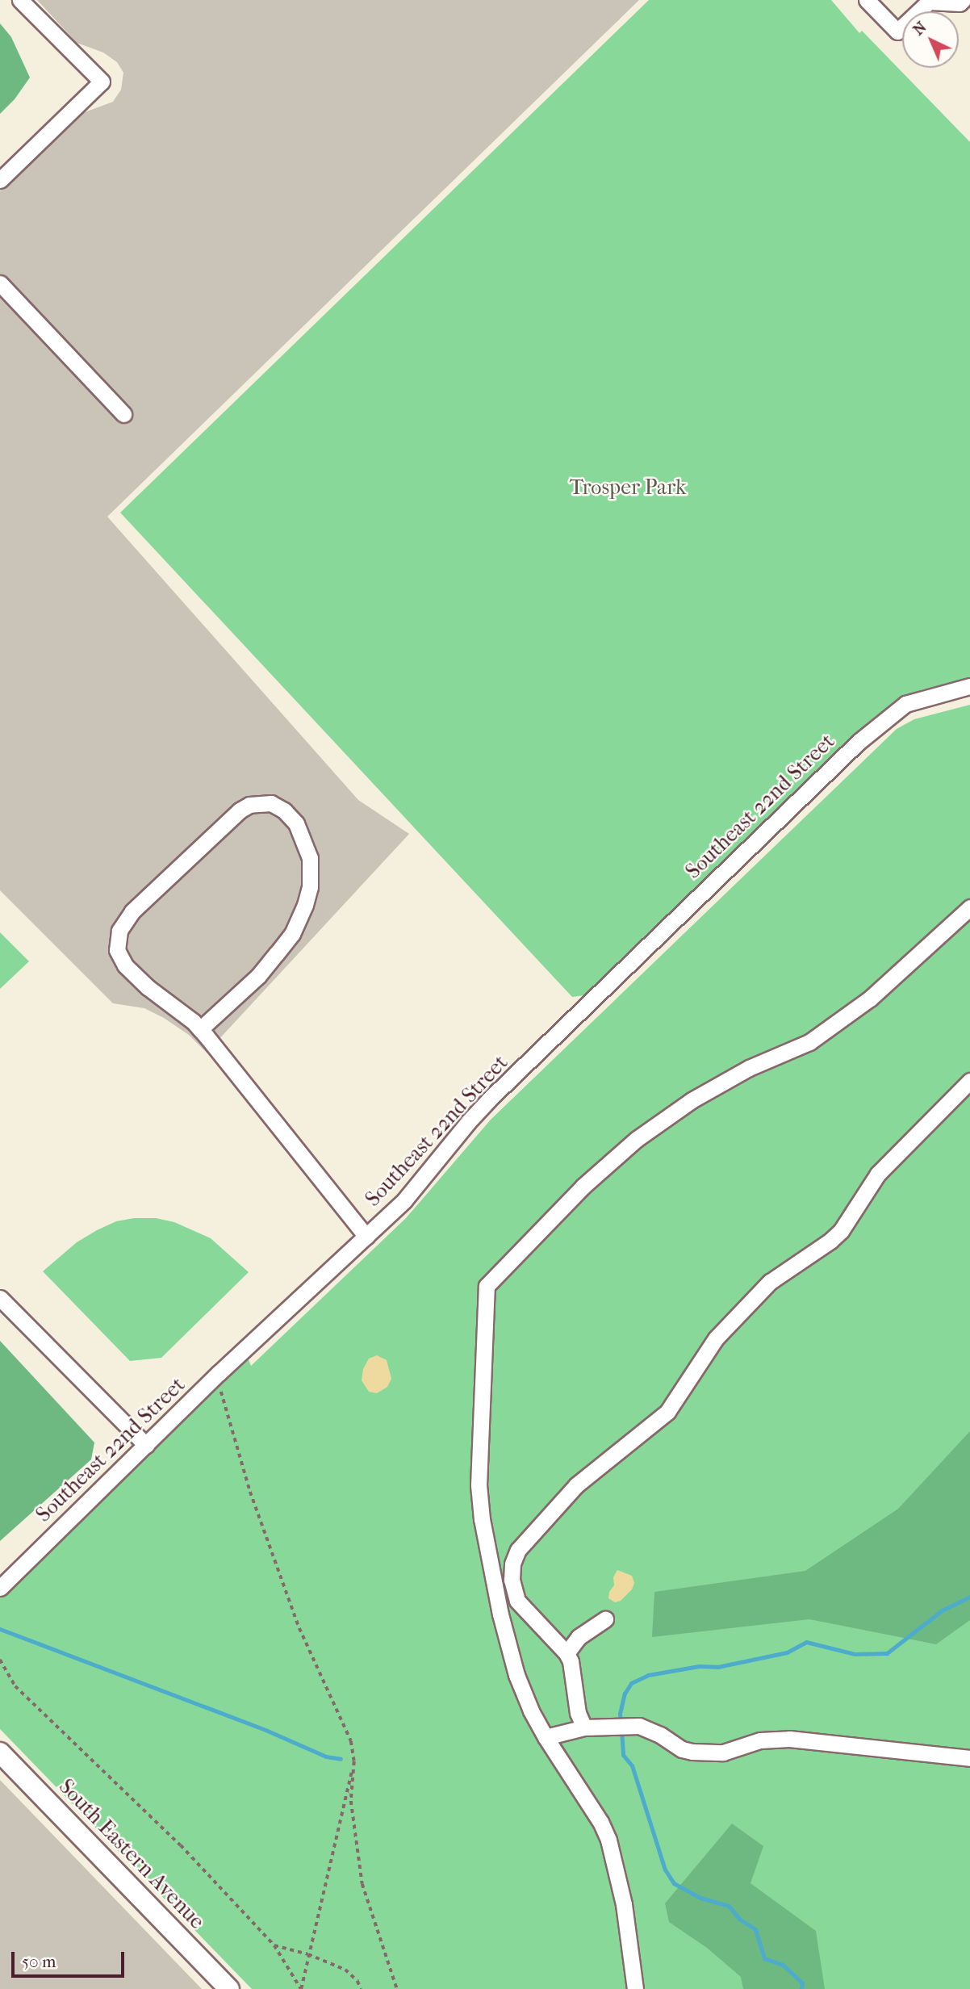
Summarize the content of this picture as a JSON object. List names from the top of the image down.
{
  "streets": {
    "main road": ["South Eastern Avenue"],
    "street": ["Southeast 22nd Street"]
  },
  "parks": ["Trosper Park"],
  "scale_bar": "50 m",
  "north": "top left"
}
